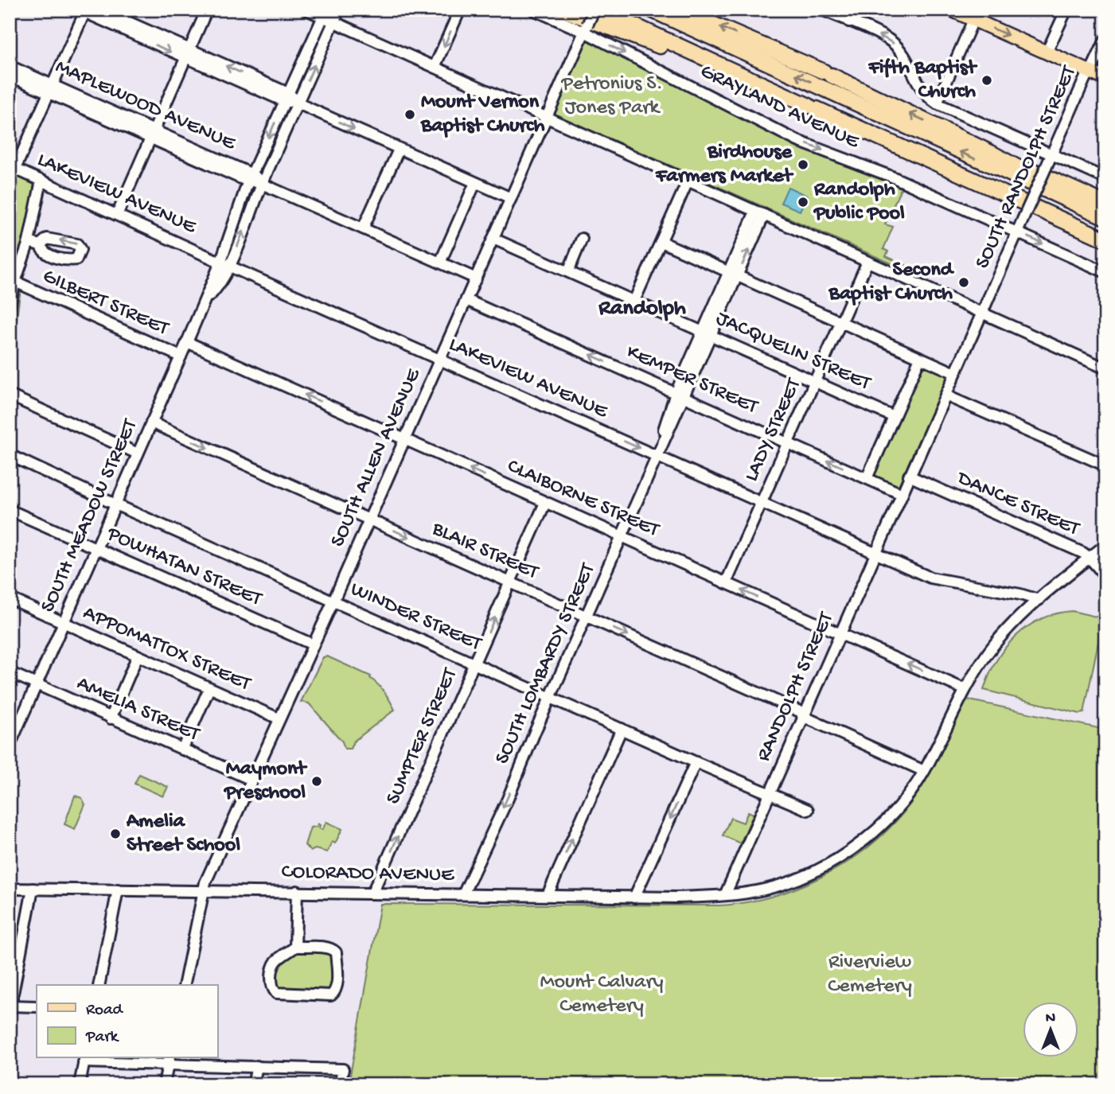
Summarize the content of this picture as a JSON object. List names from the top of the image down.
{
  "streets": {
    "street": [
      "MAPLEWOOD AVENUE",
      "GRAYLAND AVENUE",
      "SOUTH RANDOLPH STREET",
      "LAKEVIEW AVENUE",
      "GILBERT STREET",
      "JACQUELIN STREET",
      "KEMPER STREET",
      "LADY STREET",
      "SOUTH ALLEN AVENUE",
      "CLAIBORNE STREET",
      "DANCE STREET",
      "SOUTH MEADOW STREET",
      "BLAIR STREET",
      "POWHATAN STREET",
      "WINDER STREET",
      "APPOMATTOX STREET",
      "SOUTH LOMBARDY STREET",
      "RANDOLPH STREET",
      "AMELIA STREET",
      "SUMPTER STREET",
      "COLORADO AVENUE"
    ]
  },
  "crossings": [
    ["MAPLEWOOD AVENUE", "SOUTH ALLEN AVENUE"],
    ["MAPLEWOOD AVENUE", "SOUTH MEADOW STREET"],
    ["GRAYLAND AVENUE", "SOUTH RANDOLPH STREET"],
    ["GRAYLAND AVENUE", "SOUTH ALLEN AVENUE"],
    ["SOUTH RANDOLPH STREET", "KEMPER STREET"],
    ["SOUTH RANDOLPH STREET", "DANCE STREET"],
    ["SOUTH RANDOLPH STREET", "RANDOLPH STREET"],
    ["LAKEVIEW AVENUE", "LADY STREET"],
    ["LAKEVIEW AVENUE", "SOUTH ALLEN AVENUE"],
    ["LAKEVIEW AVENUE", "SOUTH MEADOW STREET"],
    ["LAKEVIEW AVENUE", "SOUTH LOMBARDY STREET"],
    ["LAKEVIEW AVENUE", "RANDOLPH STREET"],
    ["LAKEVIEW AVENUE", "COLORADO AVENUE"],
    ["GILBERT STREET", "SOUTH MEADOW STREET"],
    ["JACQUELIN STREET", "LADY STREET"],
    ["JACQUELIN STREET", "SOUTH ALLEN AVENUE"],
    ["JACQUELIN STREET", "SOUTH LOMBARDY STREET"],
    ["KEMPER STREET", "LADY STREET"],
    ["KEMPER STREET", "SOUTH ALLEN AVENUE"],
    ["KEMPER STREET", "SOUTH LOMBARDY STREET"],
    ["KEMPER STREET", "RANDOLPH STREET"],
    ["LADY STREET", "CLAIBORNE STREET"],
    ["SOUTH ALLEN AVENUE", "CLAIBORNE STREET"],
    ["SOUTH ALLEN AVENUE", "BLAIR STREET"],
    ["SOUTH ALLEN AVENUE", "POWHATAN STREET"],
    ["SOUTH ALLEN AVENUE", "WINDER STREET"],
    ["SOUTH ALLEN AVENUE", "APPOMATTOX STREET"],
    ["SOUTH ALLEN AVENUE", "AMELIA STREET"],
    ["SOUTH ALLEN AVENUE", "COLORADO AVENUE"],
    ["CLAIBORNE STREET", "SOUTH MEADOW STREET"],
    ["CLAIBORNE STREET", "SOUTH LOMBARDY STREET"],
    ["CLAIBORNE STREET", "RANDOLPH STREET"],
    ["CLAIBORNE STREET", "SUMPTER STREET"],
    ["CLAIBORNE STREET", "COLORADO AVENUE"],
    ["DANCE STREET", "COLORADO AVENUE"],
    ["SOUTH MEADOW STREET", "BLAIR STREET"],
    ["SOUTH MEADOW STREET", "POWHATAN STREET"],
    ["SOUTH MEADOW STREET", "WINDER STREET"],
    ["SOUTH MEADOW STREET", "APPOMATTOX STREET"],
    ["SOUTH MEADOW STREET", "AMELIA STREET"],
    ["BLAIR STREET", "SOUTH LOMBARDY STREET"],
    ["BLAIR STREET", "RANDOLPH STREET"],
    ["BLAIR STREET", "SUMPTER STREET"],
    ["BLAIR STREET", "COLORADO AVENUE"],
    ["WINDER STREET", "SOUTH LOMBARDY STREET"],
    ["WINDER STREET", "RANDOLPH STREET"],
    ["WINDER STREET", "SUMPTER STREET"],
    ["SOUTH LOMBARDY STREET", "COLORADO AVENUE"],
    ["RANDOLPH STREET", "COLORADO AVENUE"],
    ["SUMPTER STREET", "COLORADO AVENUE"]
  ],
  "one_way": [
    "KEMPER STREET",
    "CLAIBORNE STREET",
    "BLAIR STREET",
    "SUMPTER STREET"
  ],
  "districts": ["Randolph"],
  "parks": ["Petronius S. Jones Park", "Riverview Cemetery", "Mount Calvary Cemetery"],
  "places": [
    "Fifth Baptist Church",
    "Mount Vernon Baptist Church",
    "Birdhouse Farmers Market",
    "Randolph Public Pool",
    "Second Baptist Church",
    "Maymont Preschool",
    "Amelia Street School"
  ],
  "legend": ["Road", "Park"],
  "north": "top"
}
